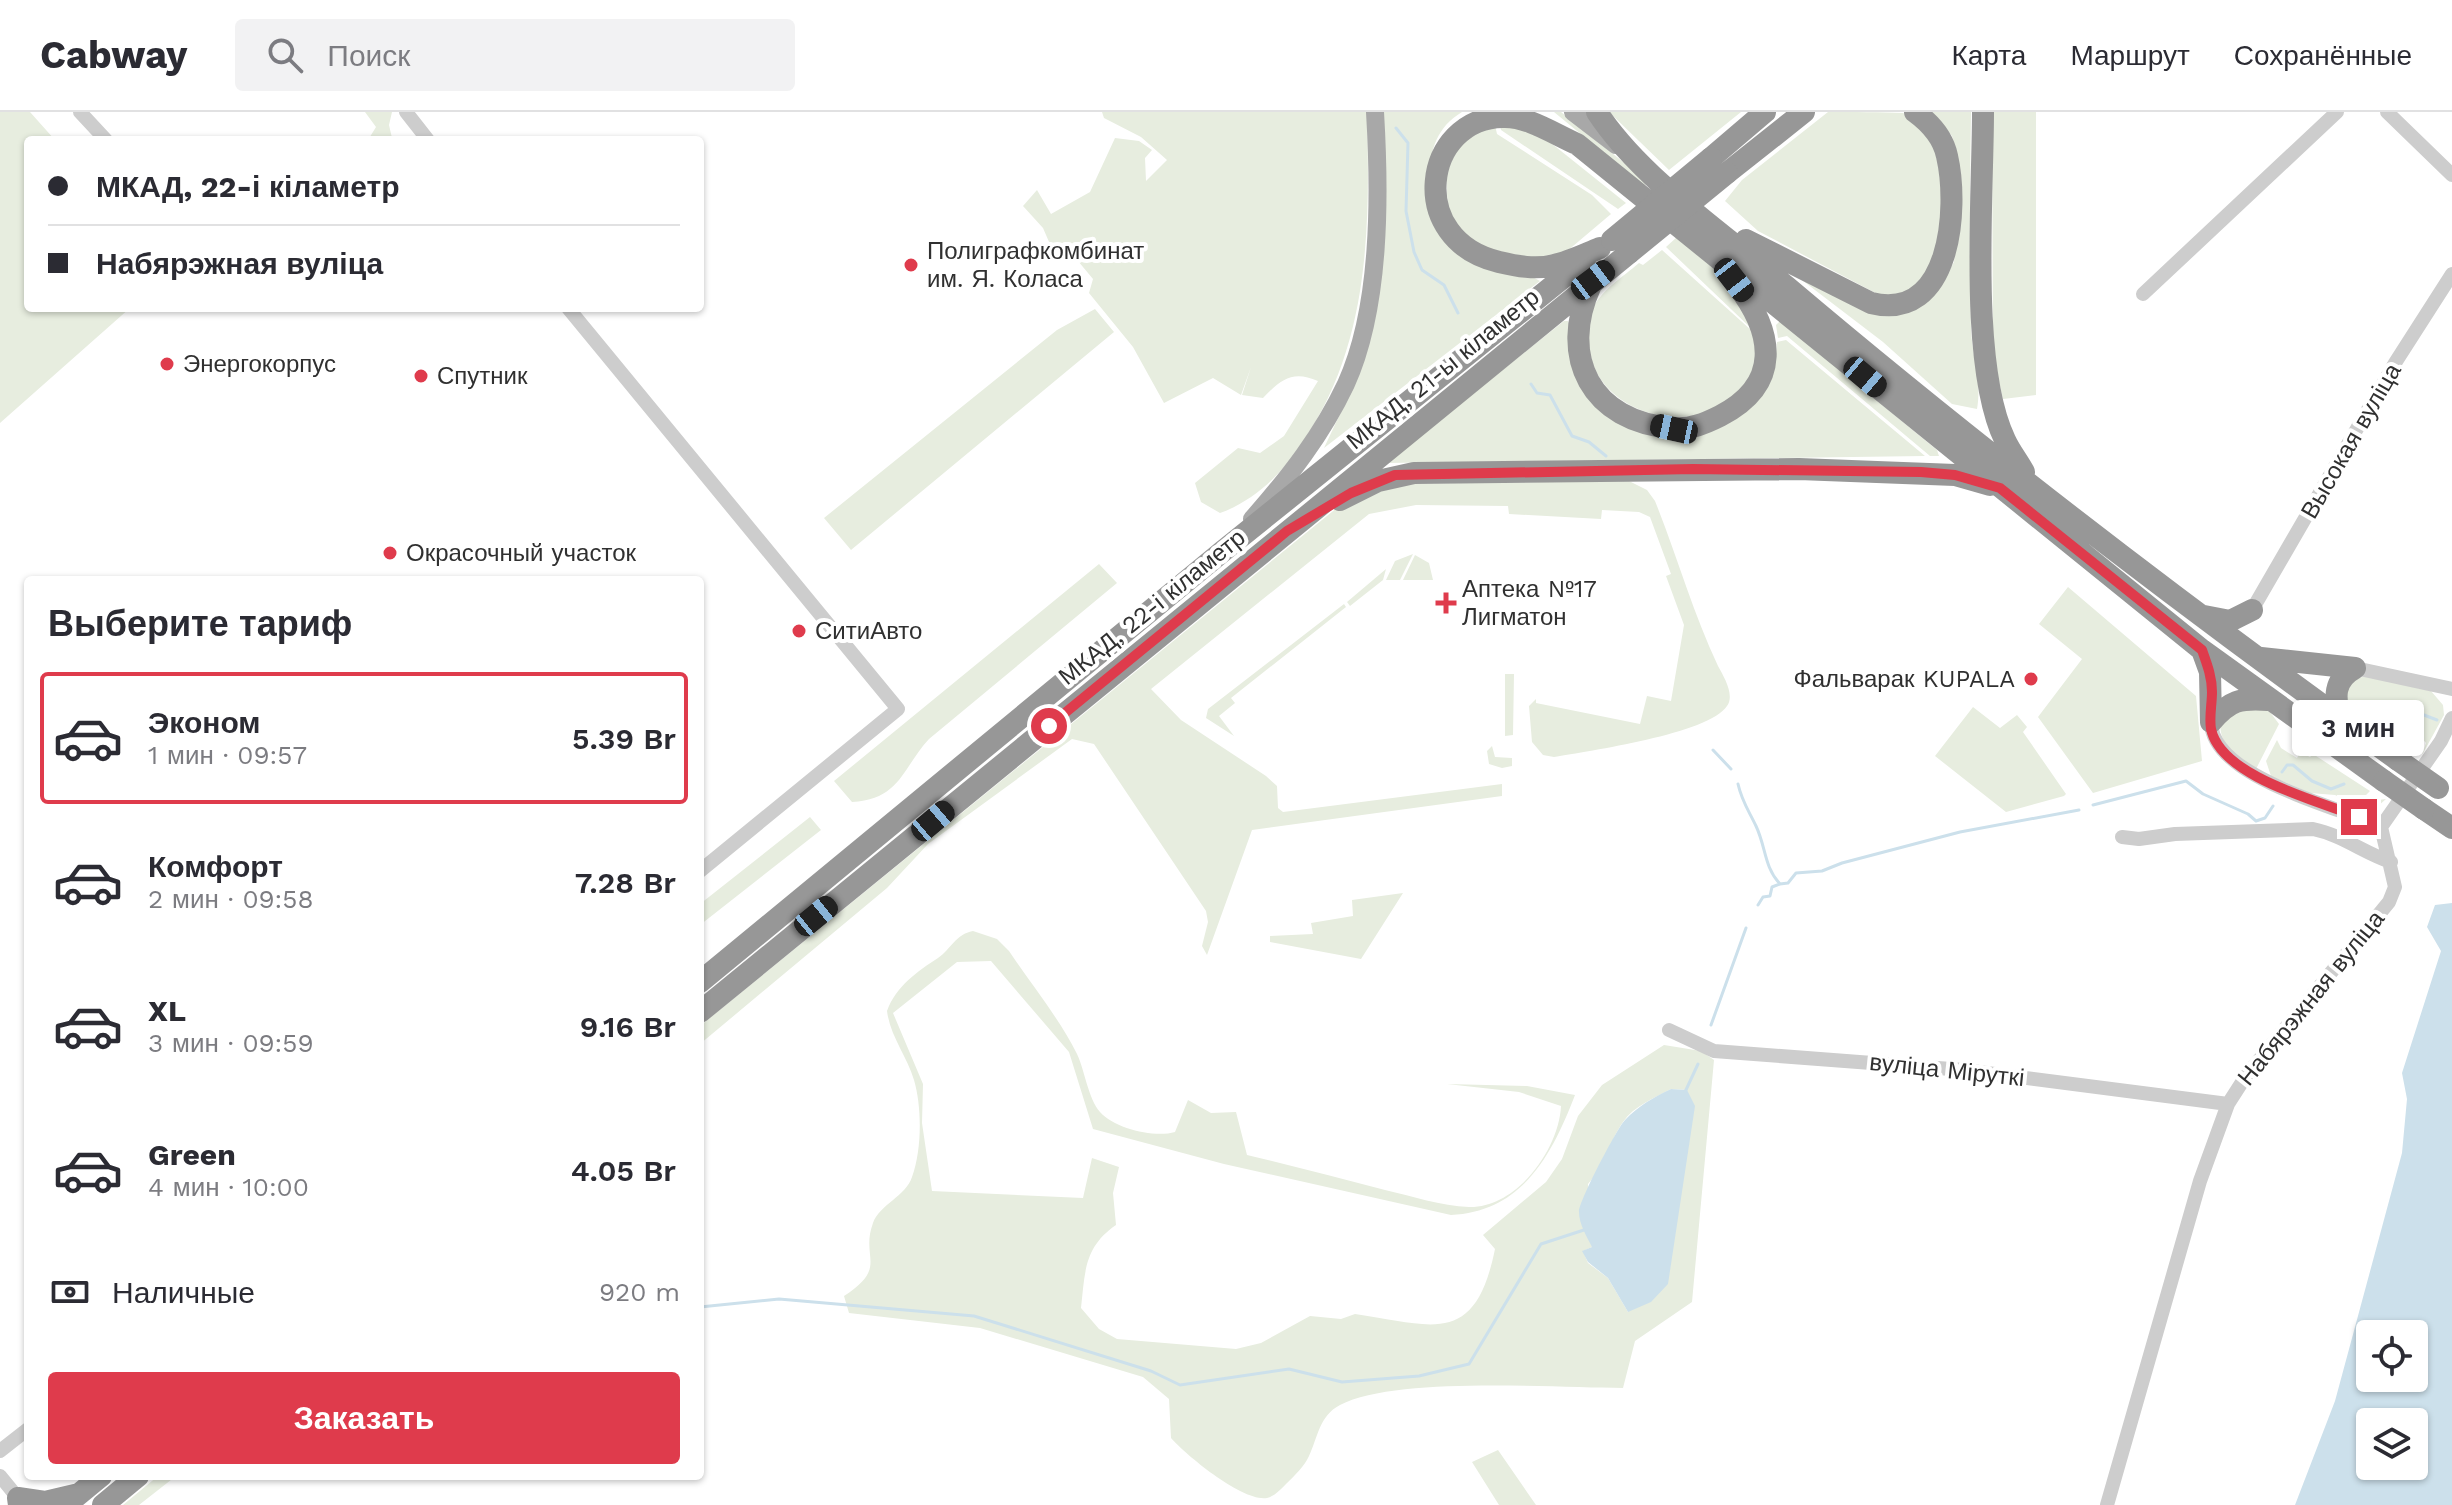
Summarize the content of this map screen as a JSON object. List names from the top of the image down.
{
  "streets": {
    "highway": ["МКАД, 21-ы кіламетр", "МКАД, 22-і кіламетр"],
    "street": ["Высокая вуліца", "Набярэжная вуліца", "вуліца Міруткі"]
  },
  "crossings": [
    ["МКАД, 21-ы кіламетр", "МКАД, 22-і кіламетр"],
    ["Набярэжная вуліца", "вуліца Міруткі"]
  ],
  "places": {
    "other": [
      "Полиграфкомбинат им. Я. Коласа",
      "Энергокорпус",
      "Спутник",
      "Окрасочный участок",
      "СитиАвто",
      "Фальварак KUPALA"
    ],
    "health": ["Аптека №17 Лигматон"]
  },
  "page": {
    "header": "Cabway",
    "search": "Поиск",
    "nav": ["Карта", "Маршрут", "Сохранённые"],
    "banner": ["МКАД, 22-і кіламетр", "Набярэжная вуліца"],
    "heading": "Выберите тариф",
    "list": [
      {
        "name": "Эконом",
        "note": "1 мин · 09:57",
        "value": "5.39 Br"
      },
      {
        "name": "Комфорт",
        "note": "2 мин · 09:58",
        "value": "7.28 Br"
      },
      {
        "name": "XL",
        "note": "3 мин · 09:59",
        "value": "9.16 Br"
      },
      {
        "name": "Green",
        "note": "4 мин · 10:00",
        "value": "4.05 Br"
      }
    ],
    "bubble": "3 мин",
    "pay": ["Наличные", "920 m"],
    "buttons": "Заказать"
  }
}
